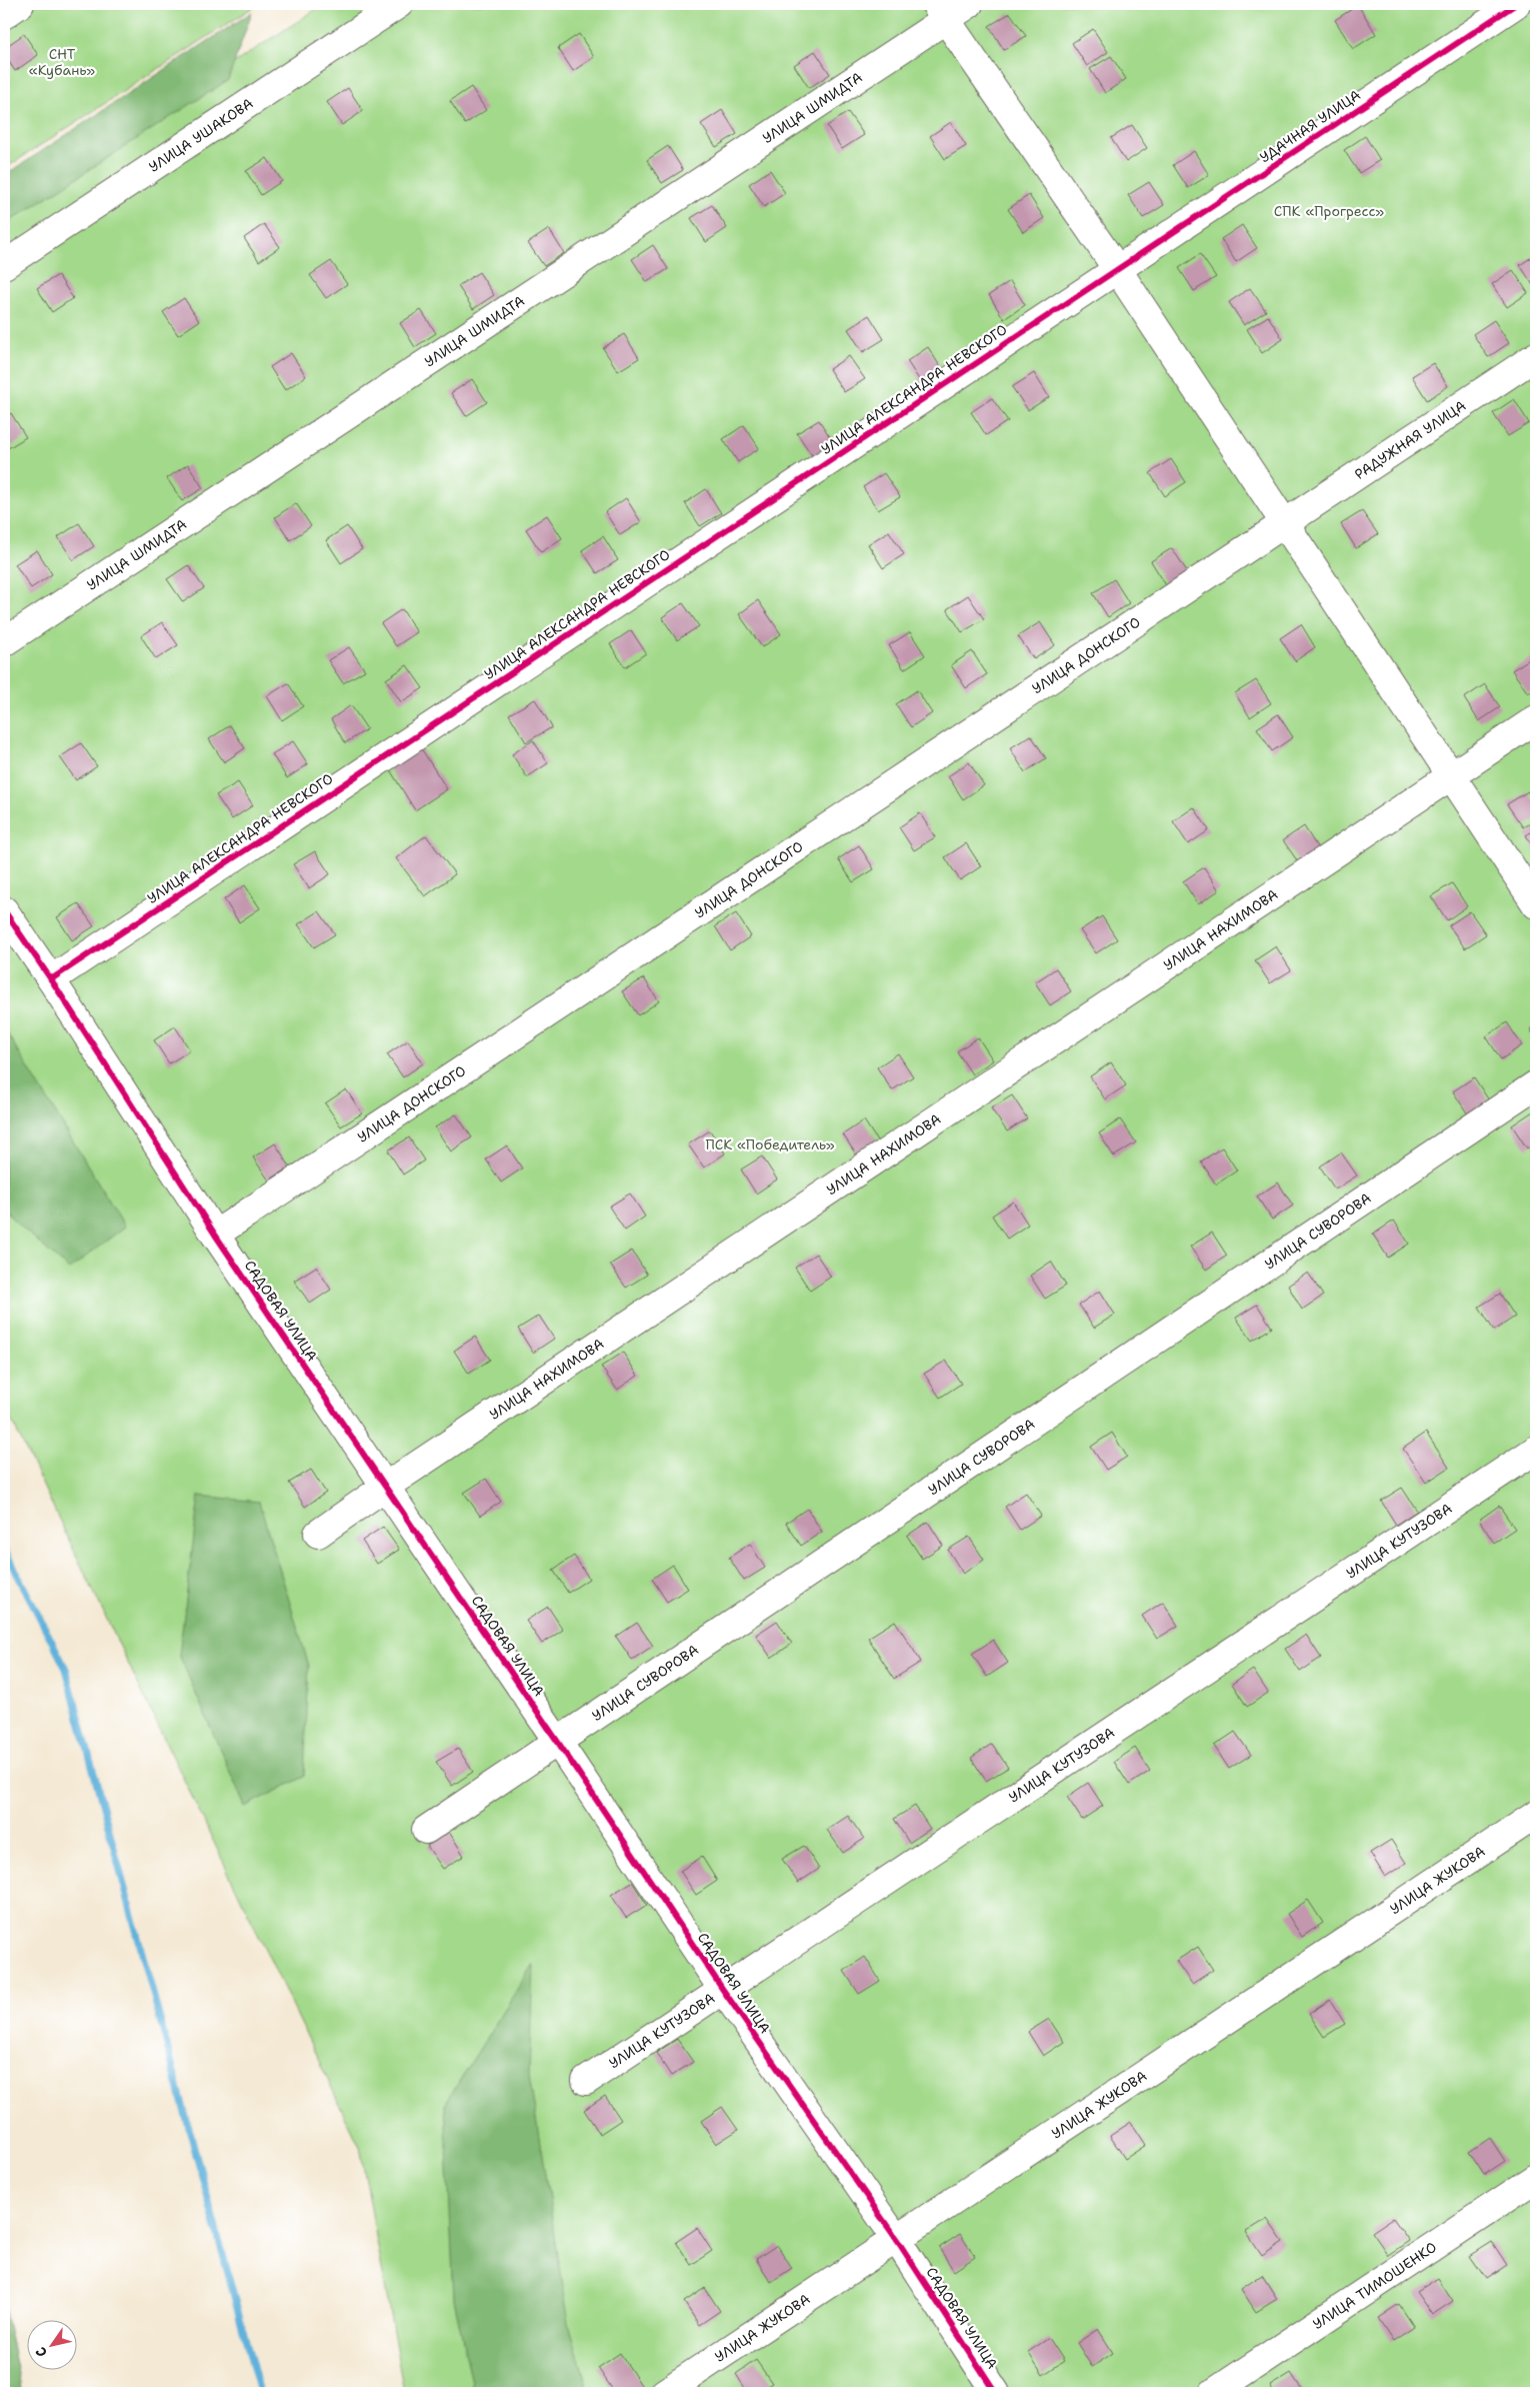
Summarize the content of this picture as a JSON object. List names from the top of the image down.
{
  "streets": {
    "street": [
      "УЛИЦА ШМИДТА",
      "УДАЧНАЯ УЛИЦА",
      "УЛИЦА УШАКОВА",
      "УЛИЦА АЛЕКСАНДРА НЕВСКОГО",
      "РАДУЖНАЯ УЛИЦА",
      "УЛИЦА ДОНСКОГО",
      "УЛИЦА НАХИМОВА",
      "УЛИЦА СУВОРОВА",
      "САДОВАЯ УЛИЦА",
      "УЛИЦА КУТУЗОВА",
      "УЛИЦА ЖУКОВА",
      "УЛИЦА ТИМОШЕНКО"
    ]
  },
  "crossings": [
    ["УДАЧНАЯ УЛИЦА", "УЛИЦА АЛЕКСАНДРА НЕВСКОГО"],
    ["УЛИЦА АЛЕКСАНДРА НЕВСКОГО", "САДОВАЯ УЛИЦА"],
    ["РАДУЖНАЯ УЛИЦА", "УЛИЦА ДОНСКОГО"],
    ["УЛИЦА ДОНСКОГО", "САДОВАЯ УЛИЦА"],
    ["УЛИЦА НАХИМОВА", "САДОВАЯ УЛИЦА"],
    ["УЛИЦА СУВОРОВА", "САДОВАЯ УЛИЦА"],
    ["САДОВАЯ УЛИЦА", "УЛИЦА КУТУЗОВА"],
    ["САДОВАЯ УЛИЦА", "УЛИЦА ЖУКОВА"]
  ],
  "parks": ["СНТ «Кубань»", "СПК «Прогресс»", "ПСК «Победитель»"],
  "north": "bottom left"
}
